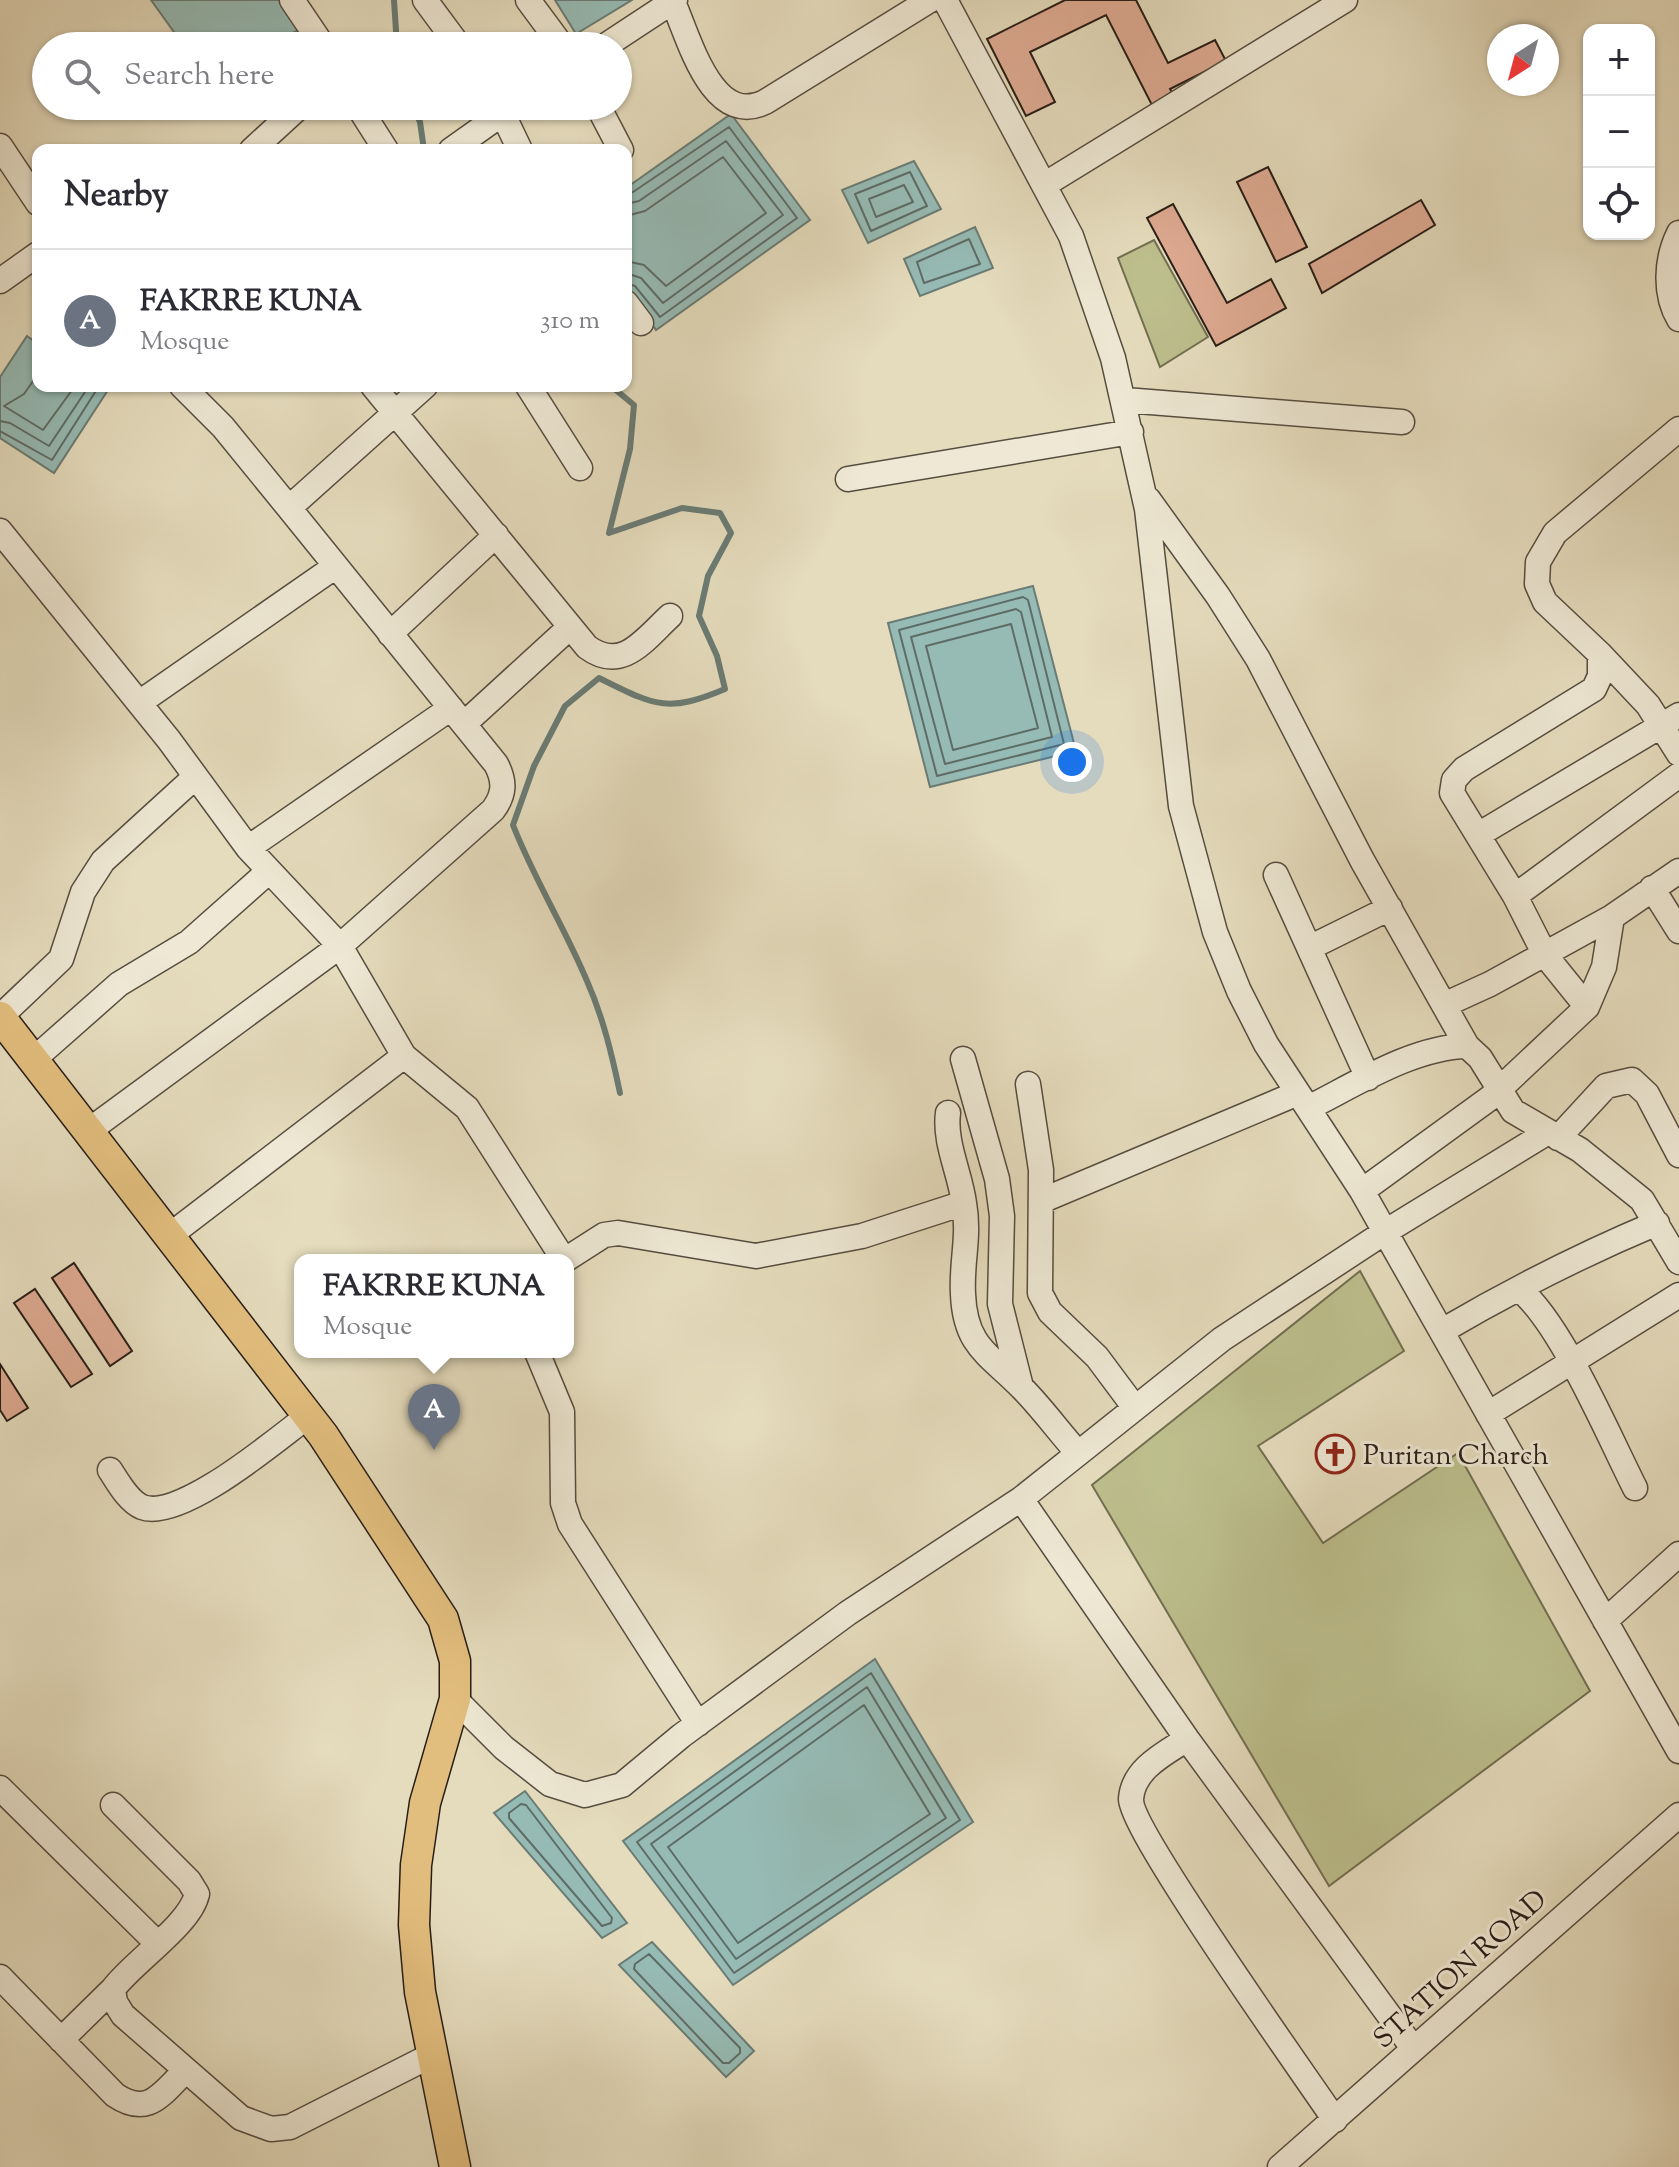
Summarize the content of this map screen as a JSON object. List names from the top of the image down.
{
  "streets": {
    "street": ["STATION ROAD"]
  },
  "places": {
    "church": ["Puritan Charch"]
  },
  "north": "bottom left",
  "page": {
    "map_buttons": ["+", "−"],
    "search": "Search here",
    "heading": "Nearby",
    "list": [
      {
        "mark": "A",
        "name": "FAKRRE KUNA",
        "note": "Mosque",
        "value": "310 m"
      }
    ],
    "popup": ["FAKRRE KUNA", "Mosque"],
    "pins": "A"
  }
}
